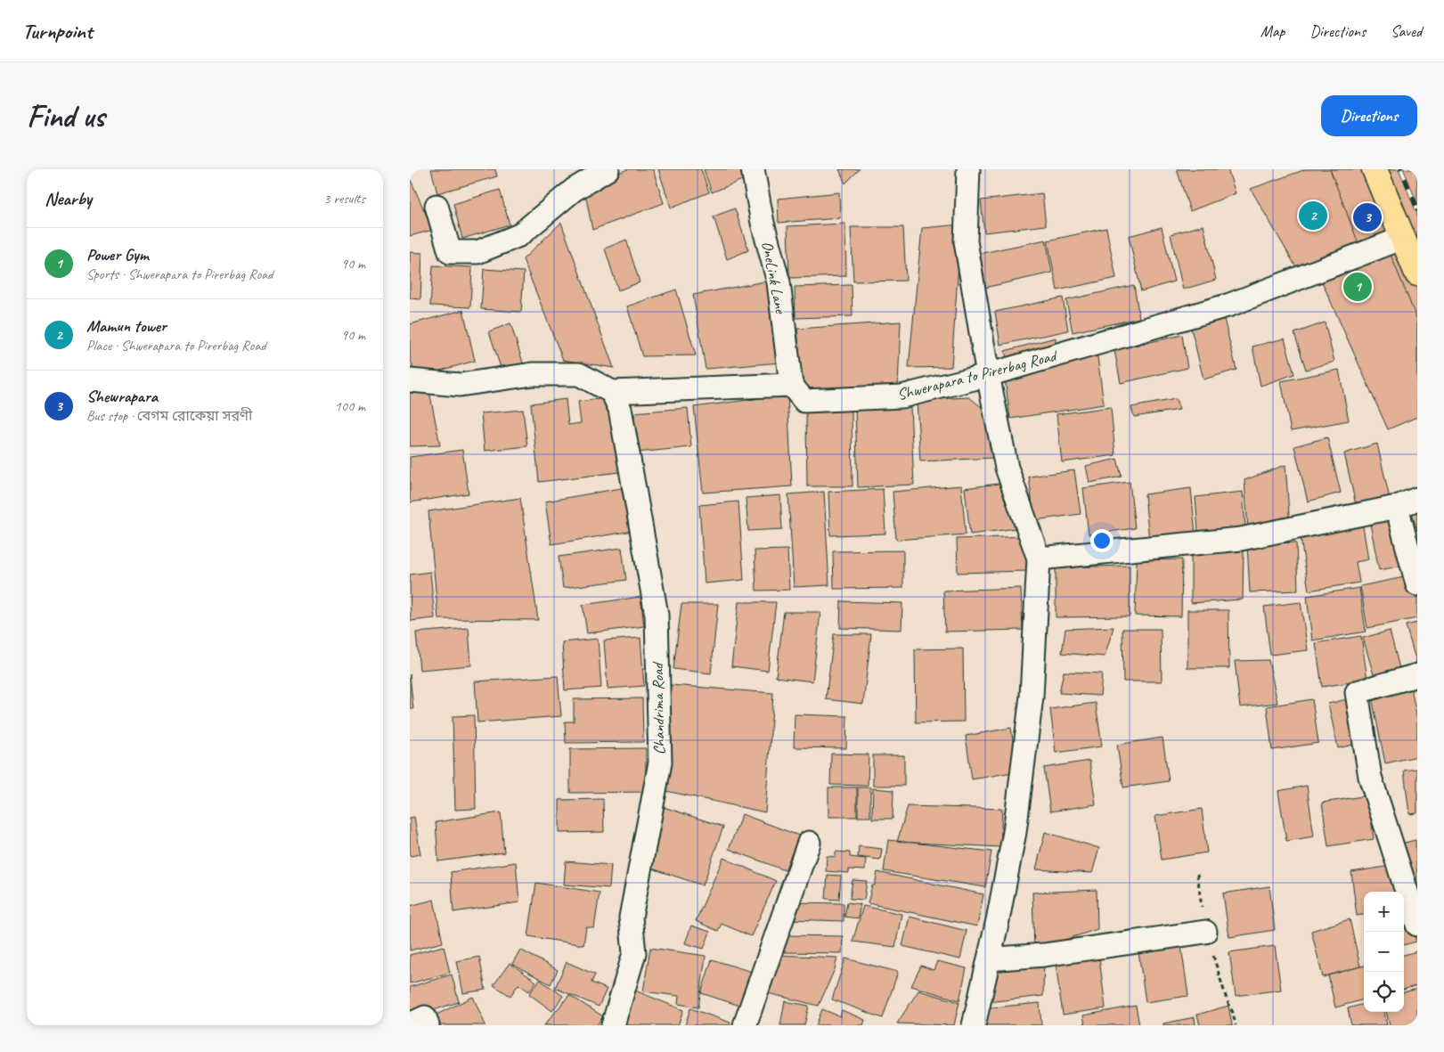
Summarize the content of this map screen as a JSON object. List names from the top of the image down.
{
  "streets": {
    "street": ["OneLink Lane", "Shwerapara to Pirerbag Road", "Chandrima Road"]
  },
  "crossings": [
    ["OneLink Lane", "Shwerapara to Pirerbag Road"]
  ],
  "page": {
    "header": "Turnpoint",
    "nav": ["Map", "Directions", "Saved"],
    "buttons": "Directions",
    "title": "Find us",
    "heading": ["Nearby", "3 results"],
    "pins": ["2", "3", "1"],
    "list": [
      {
        "mark": "1",
        "name": "Power Gym",
        "note": "Sports · Shwerapara to Pirerbag Road",
        "value": "90 m"
      },
      {
        "mark": "2",
        "name": "Mamun tower",
        "note": "Place · Shwerapara to Pirerbag Road",
        "value": "90 m"
      },
      {
        "mark": "3",
        "name": "Shewrapara",
        "note": "Bus stop · বেগম রোকেয়া সরণী",
        "value": "100 m"
      }
    ],
    "map_buttons": ["+", "−"]
  }
}
